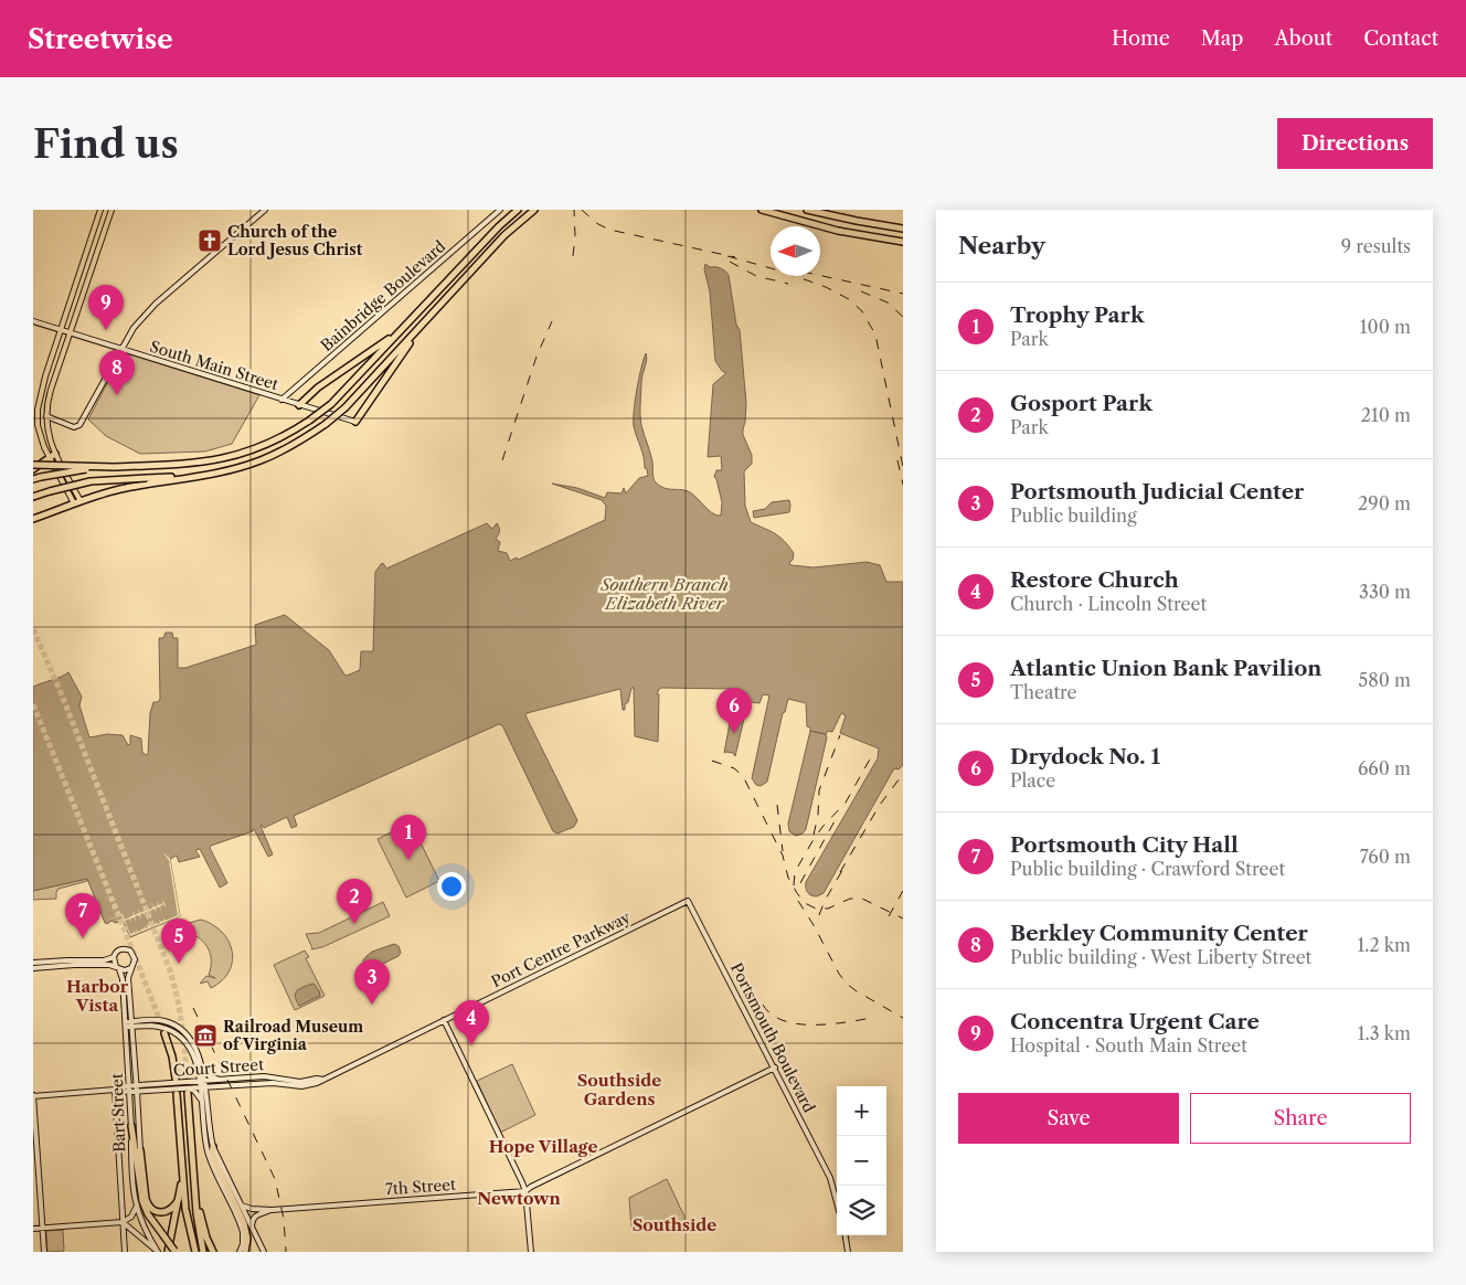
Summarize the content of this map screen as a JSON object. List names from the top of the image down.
{
  "streets": {
    "main road": [
      "Bainbridge Boulevard",
      "South Main Street",
      "Port Centre Parkway",
      "Portsmouth Boulevard",
      "Court Street",
      "Bart Street",
      "7th Street"
    ]
  },
  "crossings": [
    ["Bainbridge Boulevard", "South Main Street"],
    ["Port Centre Parkway", "Portsmouth Boulevard"],
    ["Port Centre Parkway", "Court Street"],
    ["Portsmouth Boulevard", "7th Street"],
    ["Court Street", "Bart Street"]
  ],
  "districts": [
    "Harbor Vista",
    "Southside Gardens",
    "Hope Village",
    "Newtown",
    "Southside"
  ],
  "water": ["Southern Branch Elizabeth River"],
  "places": {
    "church": ["Church of the Lord Jesus Christ"],
    "museum": ["Railroad Museum of Virginia"]
  },
  "north": "left",
  "page": {
    "header": "Streetwise",
    "nav": [
      "Home",
      "Map",
      "About",
      "Contact"
    ],
    "buttons": [
      "Directions",
      ["Save", "Share"]
    ],
    "title": "Find us",
    "heading": ["Nearby", "9 results"],
    "list": [
      {
        "mark": "1",
        "name": "Trophy Park",
        "note": "Park",
        "value": "100 m"
      },
      {
        "mark": "2",
        "name": "Gosport Park",
        "note": "Park",
        "value": "210 m"
      },
      {
        "mark": "3",
        "name": "Portsmouth Judicial Center",
        "note": "Public building",
        "value": "290 m"
      },
      {
        "mark": "4",
        "name": "Restore Church",
        "note": "Church · Lincoln Street",
        "value": "330 m"
      },
      {
        "mark": "5",
        "name": "Atlantic Union Bank Pavilion",
        "note": "Theatre",
        "value": "580 m"
      },
      {
        "mark": "6",
        "name": "Drydock No. 1",
        "note": "Place",
        "value": "660 m"
      },
      {
        "mark": "7",
        "name": "Portsmouth City Hall",
        "note": "Public building · Crawford Street",
        "value": "760 m"
      },
      {
        "mark": "8",
        "name": "Berkley Community Center",
        "note": "Public building · West Liberty Street",
        "value": "1.2 km"
      },
      {
        "mark": "9",
        "name": "Concentra Urgent Care",
        "note": "Hospital · South Main Street",
        "value": "1.3 km"
      }
    ],
    "pins": [
      "9",
      "8",
      "6",
      "1",
      "2",
      "7",
      "5",
      "3",
      "4"
    ],
    "map_buttons": ["+", "−"]
  }
}
